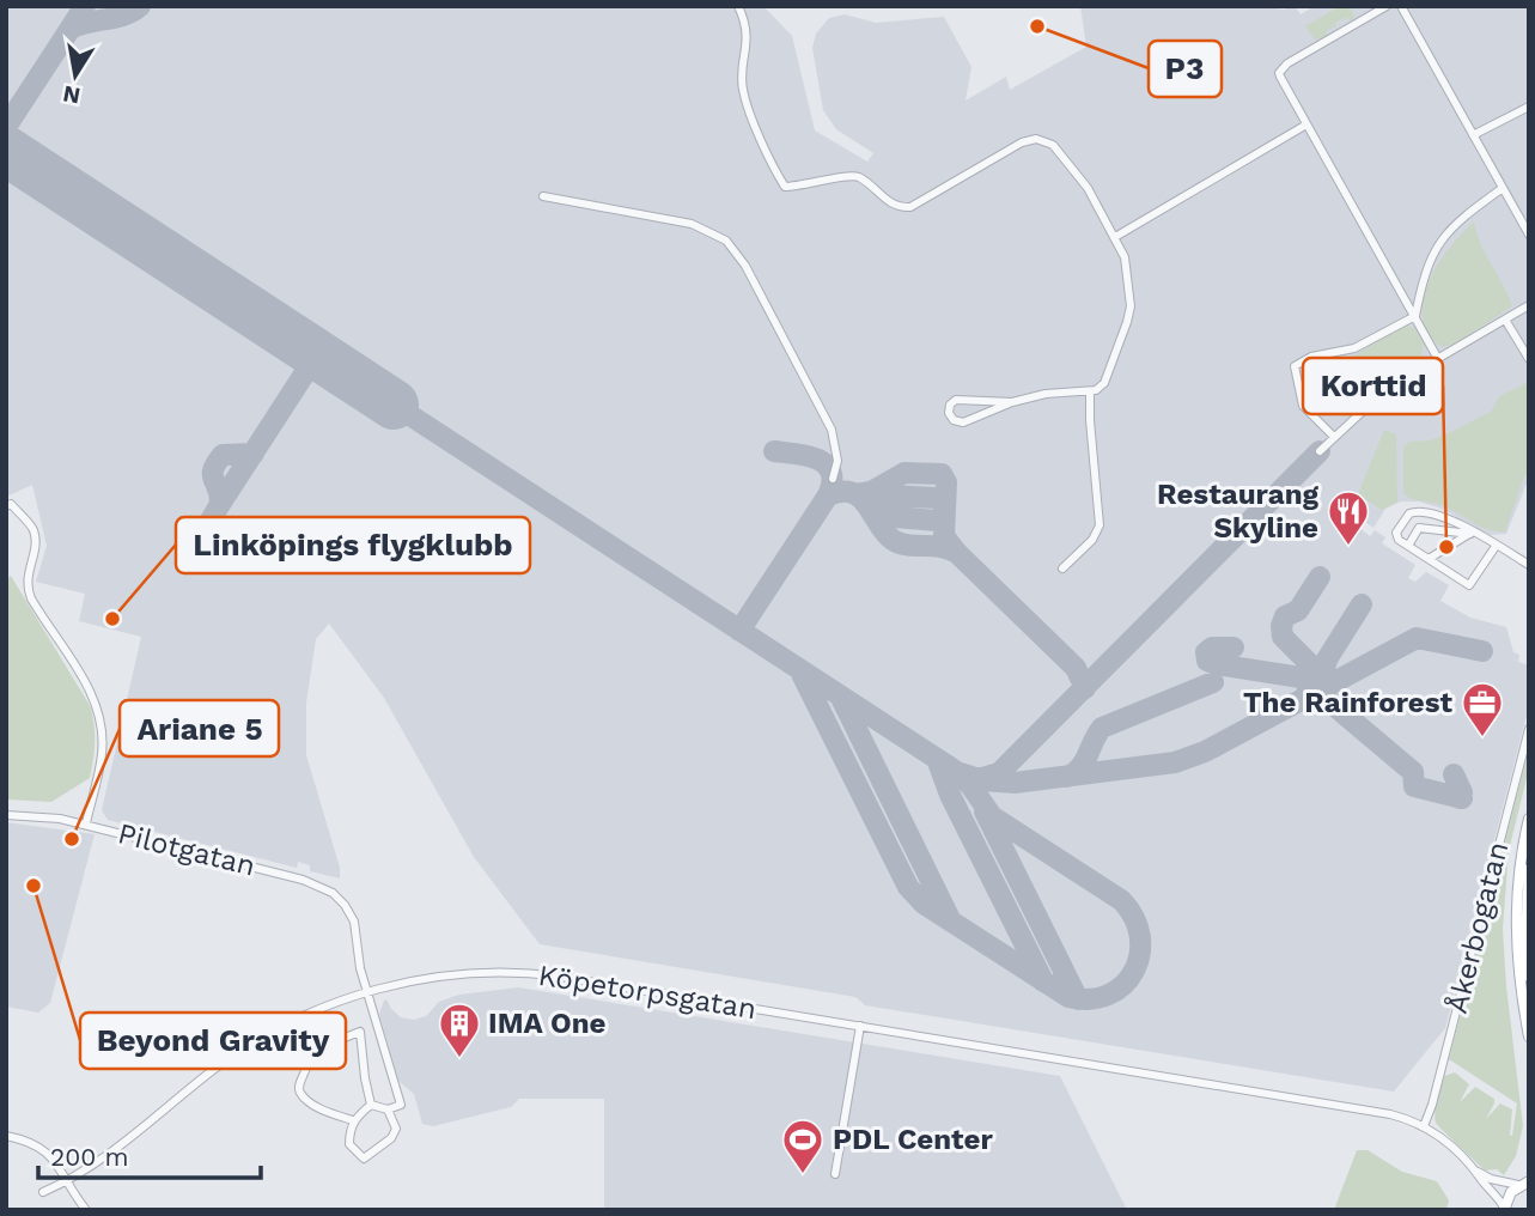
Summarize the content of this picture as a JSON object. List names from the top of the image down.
{
  "streets": {
    "street": ["Pilotgatan", "Åkerbogatan", "Köpetorpsgatan"]
  },
  "crossings": [
    ["Pilotgatan", "Köpetorpsgatan"],
    ["Åkerbogatan", "Köpetorpsgatan"]
  ],
  "places": {
    "other": [
      "P3",
      "Korttid",
      "Linköpings flygklubb",
      "Ariane 5",
      "Beyond Gravity"
    ],
    "restaurant": ["Restaurang Skyline"],
    "office": ["The Rainforest"],
    "building": ["IMA One"],
    "sports": ["PDL Center"]
  },
  "scale_bar": "200 m",
  "north": "bottom"
}
